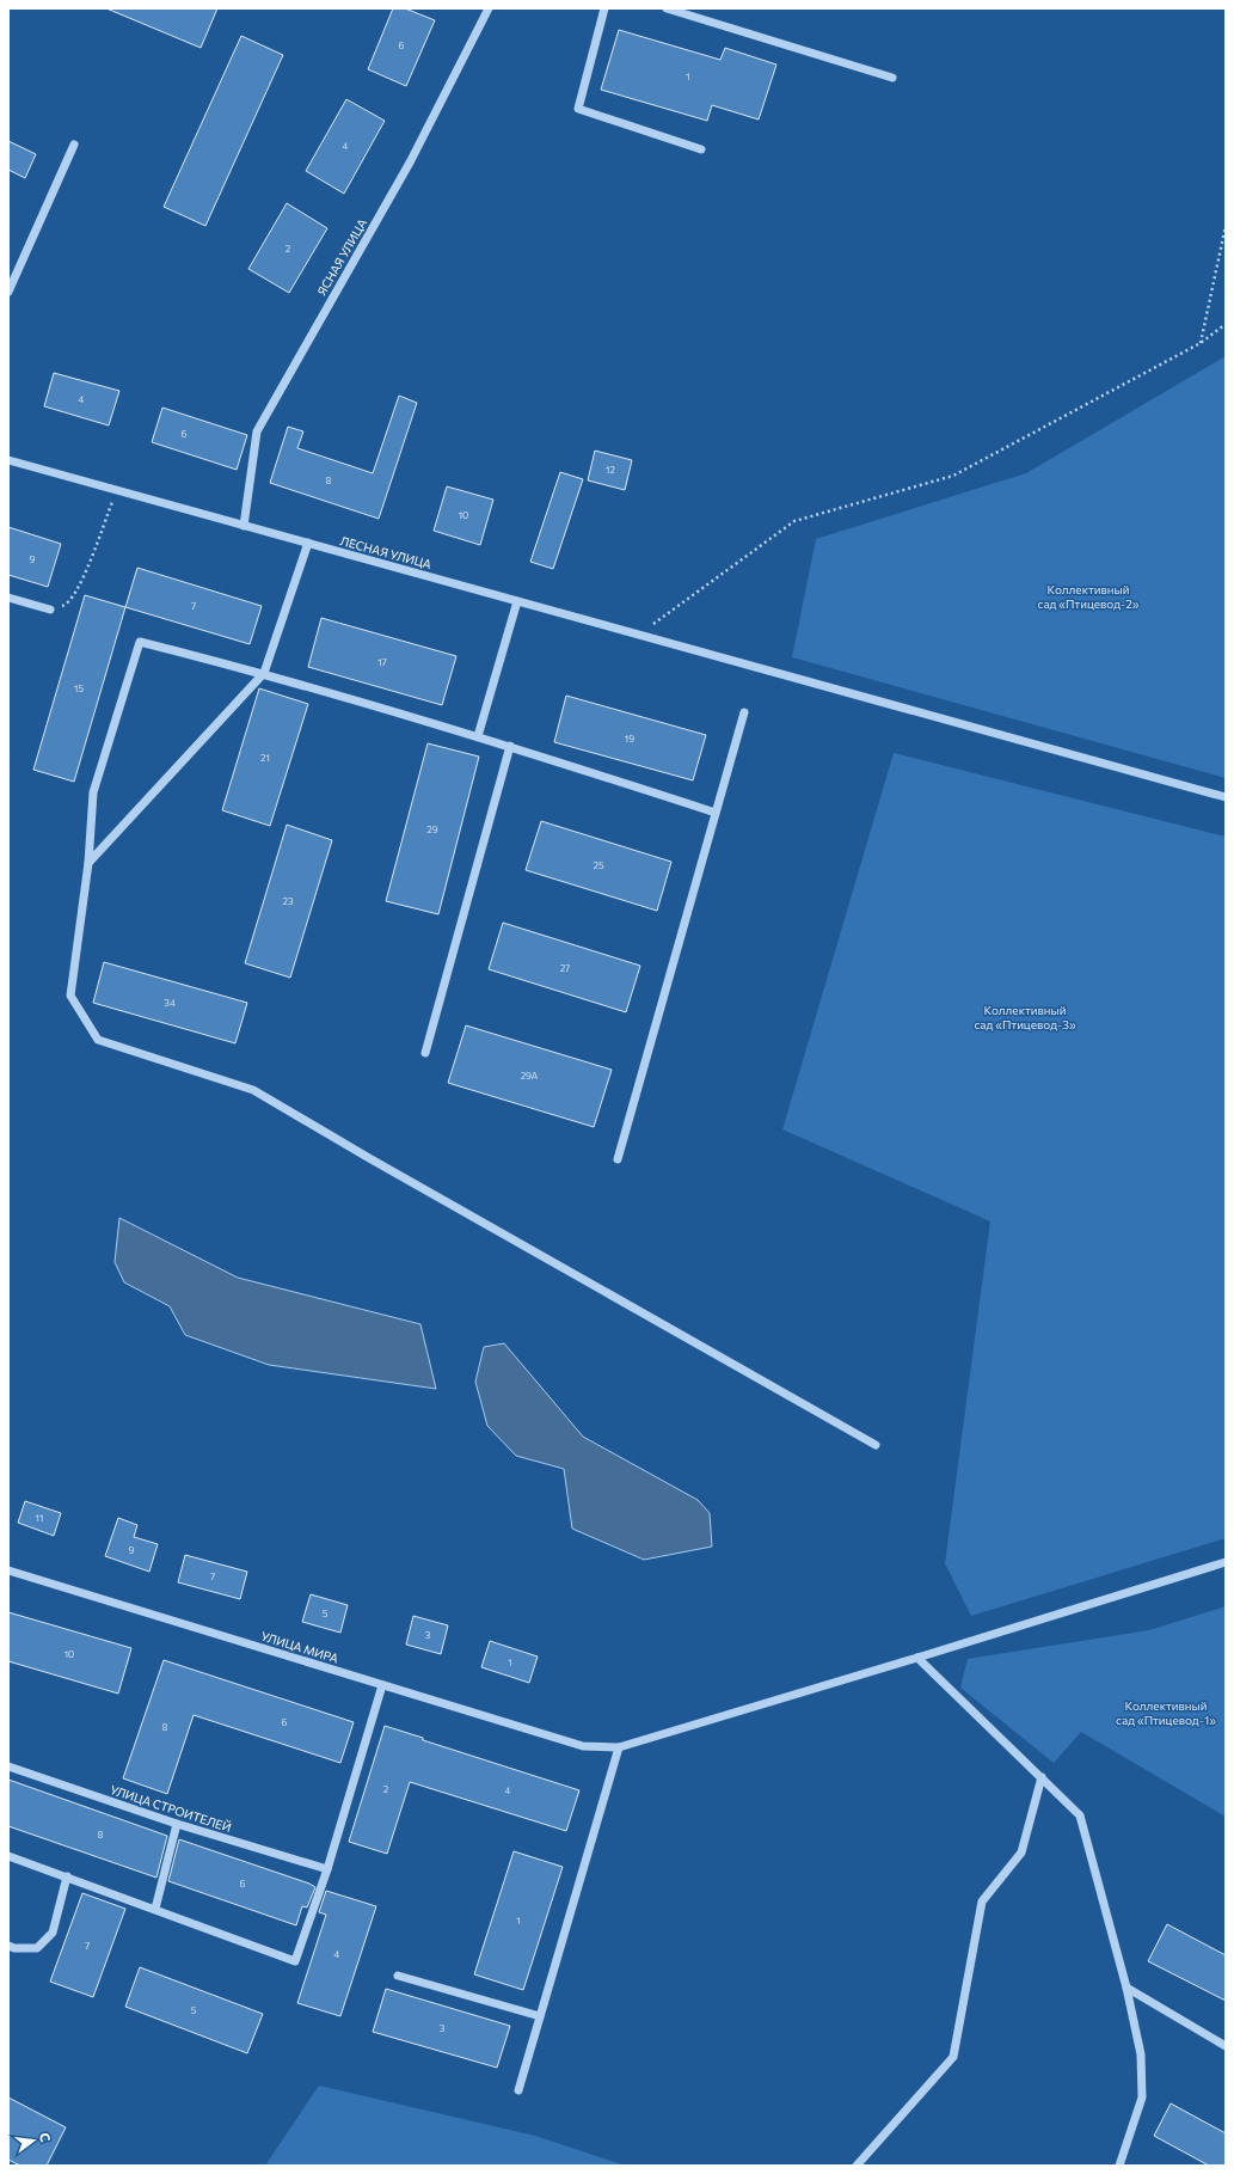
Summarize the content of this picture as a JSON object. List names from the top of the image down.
{
  "streets": {
    "street": [
      "ЯСНАЯ УЛИЦА",
      "ЛЕСНАЯ УЛИЦА",
      "УЛИЦА МИРА",
      "УЛИЦА СТРОИТЕЛЕЙ"
    ]
  },
  "crossings": [
    ["ЯСНАЯ УЛИЦА", "ЛЕСНАЯ УЛИЦА"]
  ],
  "parks": ["Коллективный сад «Птицевод-2»", "Коллективный сад «Птицевод-3»", "Коллективный сад «Птицевод-1»"],
  "house_numbers": [
    "6",
    "1",
    "4",
    "2",
    "4",
    "6",
    "12",
    "8",
    "10",
    "9",
    "7",
    "17",
    "15",
    "19",
    "21",
    "29",
    "25",
    "23",
    "27",
    "34",
    "29А",
    "11",
    "9",
    "7",
    "5",
    "3",
    "10",
    "1",
    "6",
    "8",
    "2",
    "4",
    "8",
    "6",
    "1",
    "7",
    "4",
    "5",
    "3"
  ],
  "north": "right"
}
